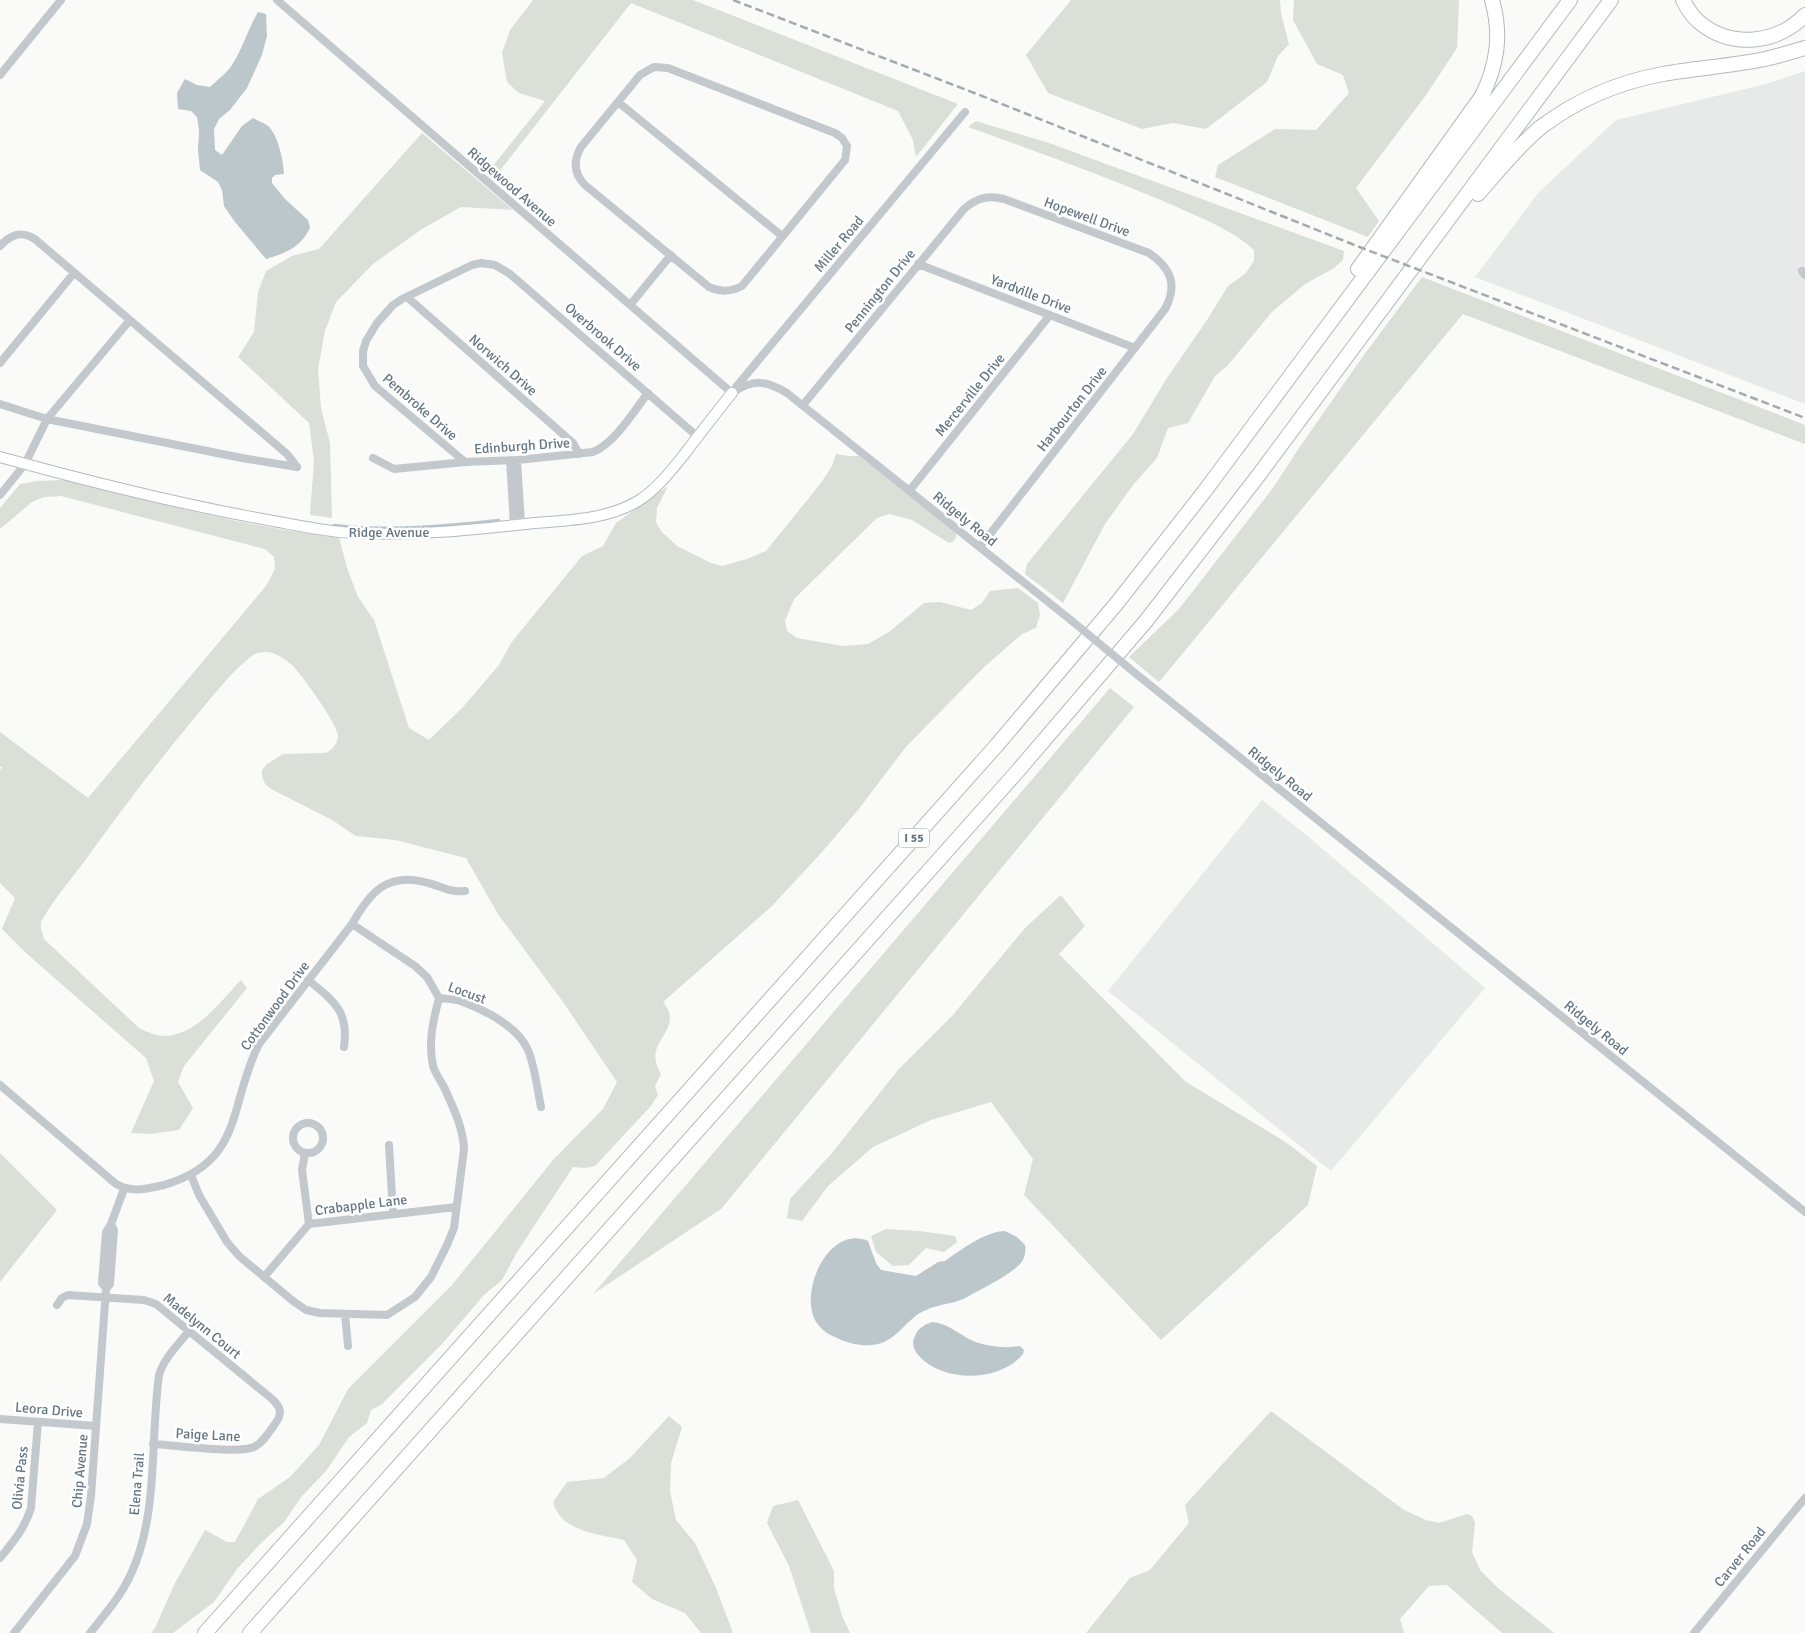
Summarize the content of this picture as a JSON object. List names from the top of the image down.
{
  "streets": {
    "highway": ["I 55"],
    "street": [
      "Ridgewood Avenue",
      "Hopewell Drive",
      "Miller Road",
      "Pennington Drive",
      "Yardville Drive",
      "Overbrook Drive",
      "Norwich Drive",
      "Mercerville Drive",
      "Pembroke Drive",
      "Harbourton Drive",
      "Edinburgh Drive",
      "Ridgely Road",
      "Ridge Avenue",
      "Locust",
      "Cottonwood Drive",
      "Crabapple Lane",
      "Madelynn Court",
      "Leora Drive",
      "Paige Lane",
      "Chip Avenue",
      "Olivia Pass",
      "Elena Trail",
      "Carver Road"
    ]
  },
  "crossings": [
    ["Ridgewood Avenue", "Miller Road"],
    ["Ridgewood Avenue", "Ridgely Road"],
    ["Ridgewood Avenue", "Ridge Avenue"],
    ["Hopewell Drive", "Pennington Drive"],
    ["Hopewell Drive", "Harbourton Drive"],
    ["Miller Road", "Ridgely Road"],
    ["Miller Road", "Ridge Avenue"],
    ["Pennington Drive", "Yardville Drive"],
    ["Pennington Drive", "Ridgely Road"],
    ["Yardville Drive", "Mercerville Drive"],
    ["Yardville Drive", "Harbourton Drive"],
    ["Overbrook Drive", "Norwich Drive"],
    ["Overbrook Drive", "Pembroke Drive"],
    ["Overbrook Drive", "Edinburgh Drive"],
    ["Overbrook Drive", "Ridge Avenue"],
    ["Norwich Drive", "Pembroke Drive"],
    ["Norwich Drive", "Edinburgh Drive"],
    ["Mercerville Drive", "Ridgely Road"],
    ["Pembroke Drive", "Edinburgh Drive"],
    ["Harbourton Drive", "Ridgely Road"],
    ["Ridgely Road", "Ridge Avenue"],
    ["Locust", "Cottonwood Drive"],
    ["Cottonwood Drive", "Chip Avenue"],
    ["Madelynn Court", "Paige Lane"],
    ["Madelynn Court", "Chip Avenue"],
    ["Madelynn Court", "Elena Trail"],
    ["Leora Drive", "Chip Avenue"],
    ["Leora Drive", "Olivia Pass"],
    ["Paige Lane", "Elena Trail"]
  ]
}
